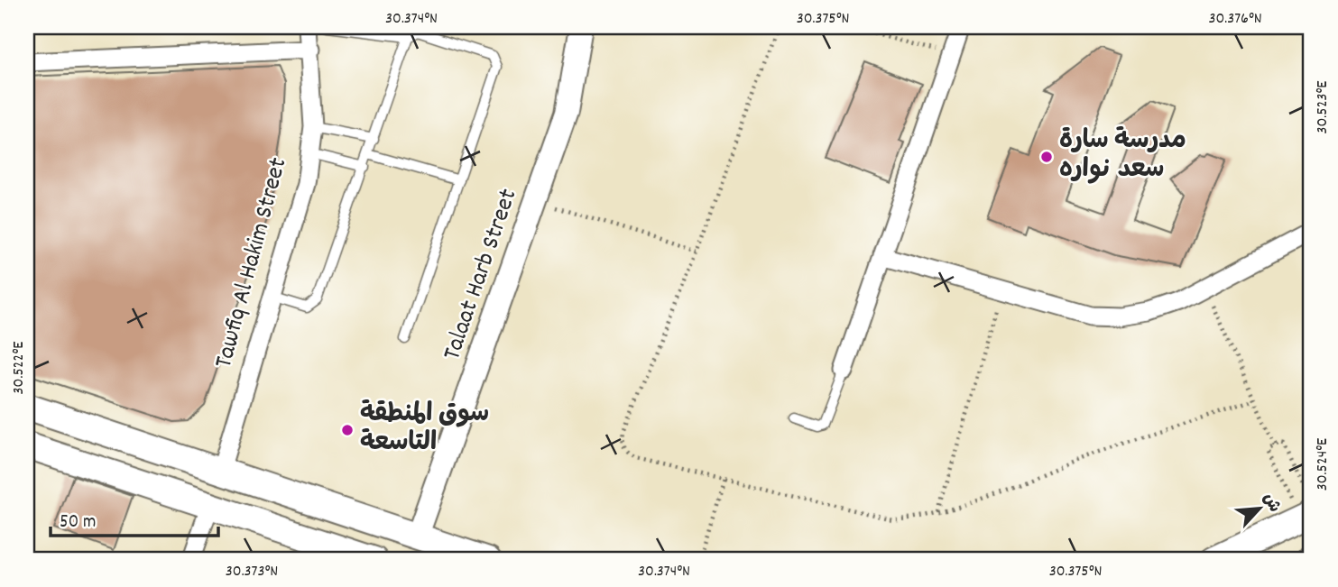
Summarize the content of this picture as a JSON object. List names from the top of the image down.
{
  "streets": {
    "street": ["Tawfiq Al Hakim Street", "Talaat Harb Street"]
  },
  "places": ["مدرسة سارة سعد نواره", "سوق المنطقة التاسعة"],
  "scale_bar": "50 m",
  "north": "top right",
  "coordinates": [
    "30.374°N",
    "30.375°N",
    "30.376°N",
    "30.523°E",
    "30.522°E",
    "30.524°E",
    "30.373°N"
  ]
}
